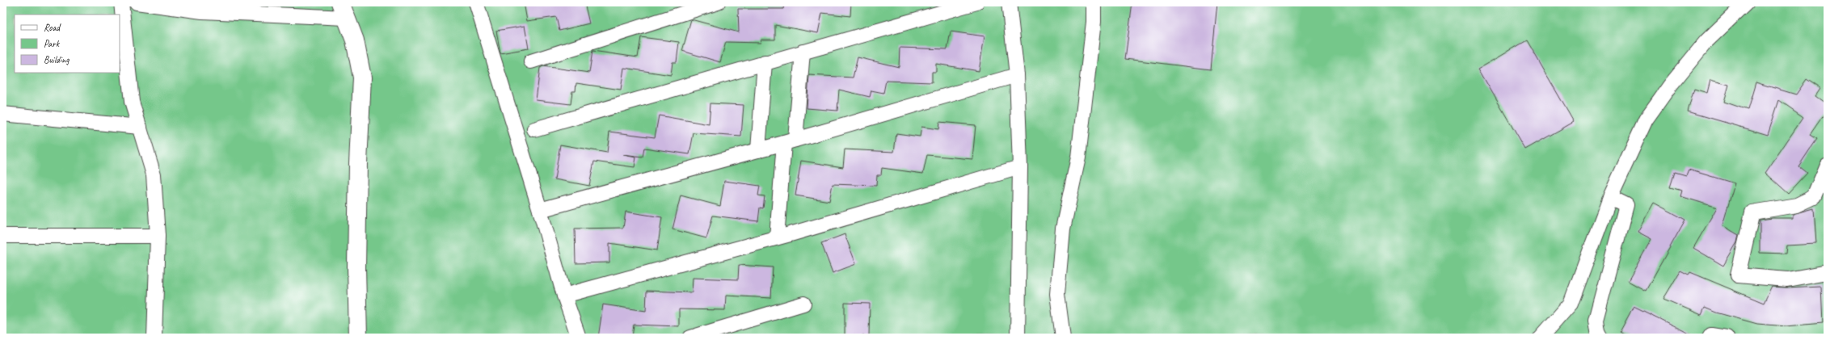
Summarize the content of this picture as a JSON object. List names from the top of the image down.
{
  "legend": ["Road", "Park", "Building"]
}
